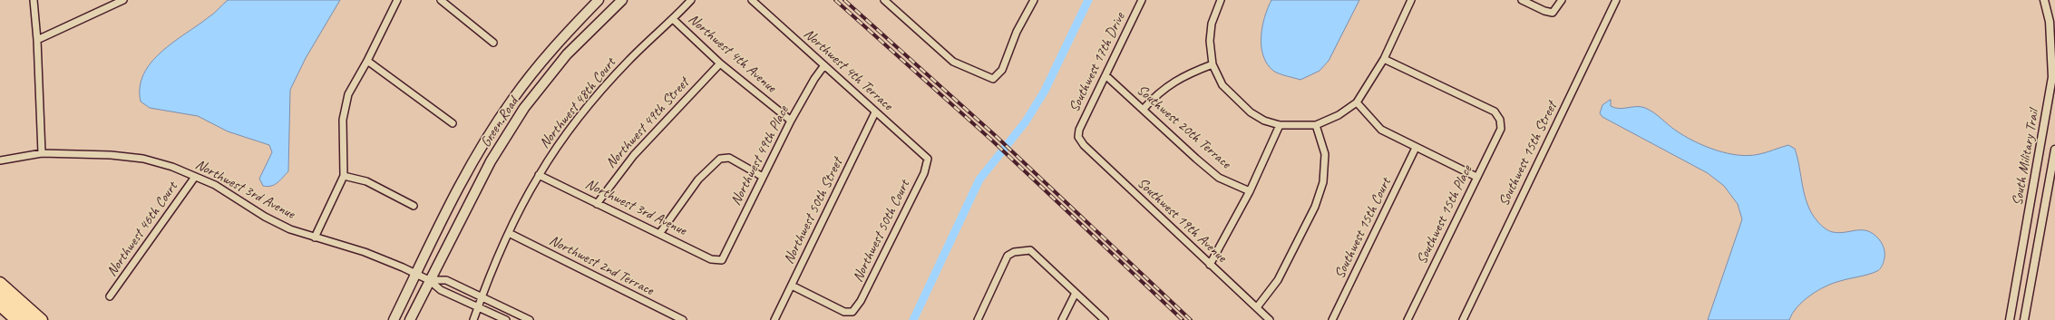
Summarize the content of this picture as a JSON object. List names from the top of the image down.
{
  "streets": {
    "main road": ["Green Road"],
    "street": [
      "Northwest 4th Avenue",
      "Southwest 17th Drive",
      "Northwest 4th Terrace",
      "Northwest 48th Court",
      "Northwest 49th Street",
      "Southwest 20th Terrace",
      "Southwest 15th Street",
      "Northwest 49th Place",
      "South Military Trail",
      "Northwest 3rd Avenue",
      "Northwest 50th Street",
      "Southwest 15th Place",
      "Southwest 19th Avenue",
      "Southwest 15th Court",
      "Northwest 46th Court",
      "Northwest 50th Court",
      "Northwest 2nd Terrace"
    ]
  },
  "crossings": [
    ["Northwest 4th Avenue", "Northwest 48th Court"],
    ["Northwest 4th Avenue", "Northwest 49th Street"],
    ["Northwest 4th Avenue", "Northwest 49th Place"],
    ["Southwest 17th Drive", "Southwest 20th Terrace"],
    ["Southwest 17th Drive", "Southwest 19th Avenue"],
    ["Northwest 4th Terrace", "Northwest 49th Place"],
    ["Northwest 4th Terrace", "Northwest 50th Street"],
    ["Northwest 4th Terrace", "Northwest 50th Court"],
    ["Northwest 48th Court", "Northwest 3rd Avenue"],
    ["Northwest 48th Court", "Northwest 2nd Terrace"],
    ["Green Road", "Northwest 3rd Avenue"],
    ["Northwest 49th Street", "Northwest 3rd Avenue"],
    ["Northwest 49th Place", "Northwest 3rd Avenue"],
    ["Northwest 3rd Avenue", "Northwest 46th Court"],
    ["Northwest 50th Street", "Northwest 50th Court"]
  ]
}
